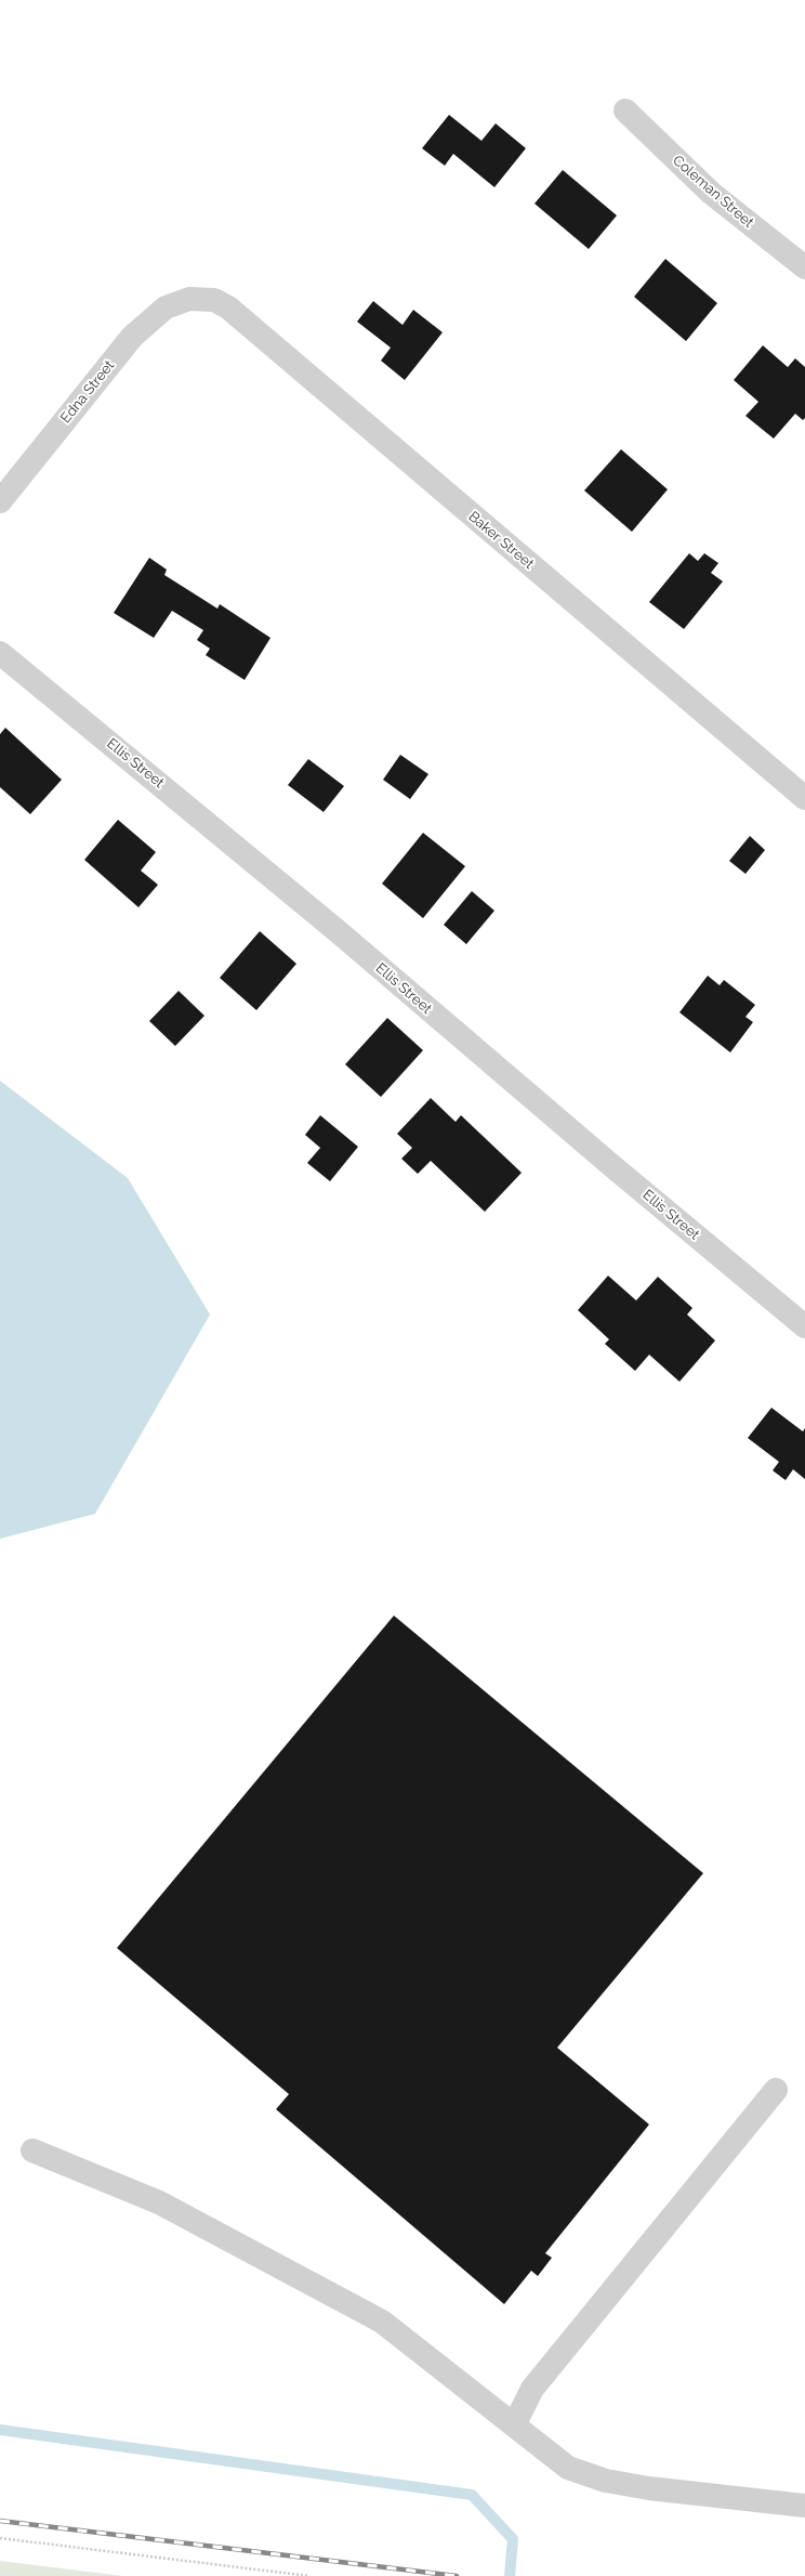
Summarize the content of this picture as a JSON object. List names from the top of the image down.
{
  "streets": {
    "street": [
      "Coleman Street",
      "Edna Street",
      "Baker Street",
      "Ellis Street"
    ]
  },
  "crossings": [
    ["Edna Street", "Baker Street"]
  ]
}
